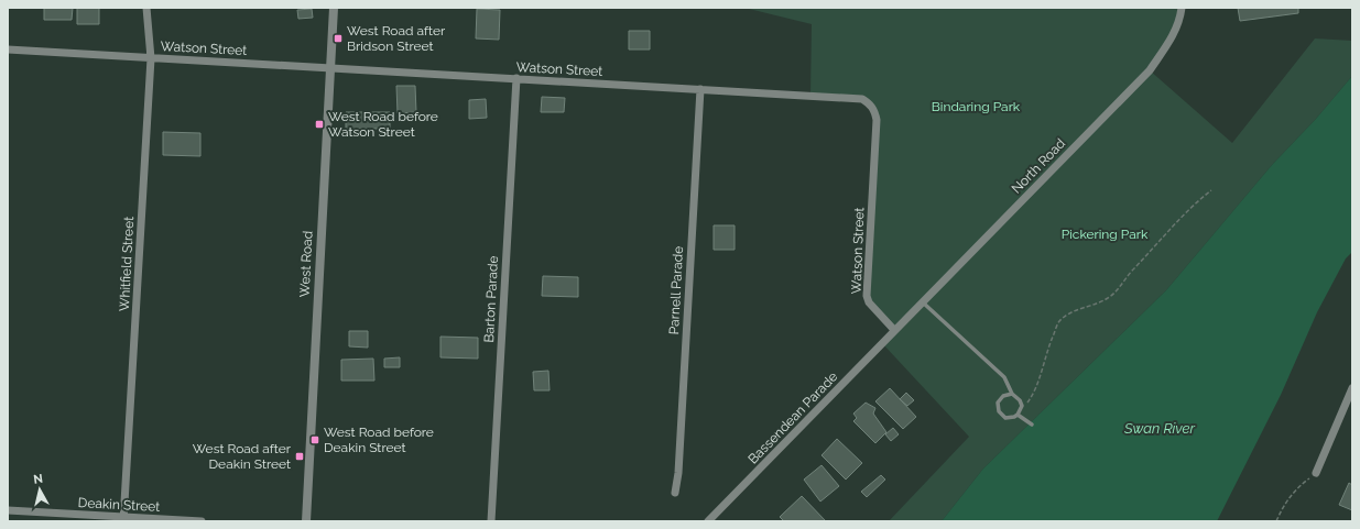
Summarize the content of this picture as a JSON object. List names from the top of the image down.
{
  "streets": {
    "street": [
      "Watson Street",
      "North Road",
      "Whitfield Street",
      "West Road",
      "Parnell Parade",
      "Barton Parade",
      "Bassendean Parade",
      "Deakin Street"
    ]
  },
  "crossings": [
    ["Watson Street", "North Road"],
    ["Watson Street", "Whitfield Street"],
    ["Watson Street", "West Road"],
    ["Watson Street", "Parnell Parade"],
    ["Watson Street", "Barton Parade"],
    ["Watson Street", "Bassendean Parade"],
    ["North Road", "Bassendean Parade"],
    ["Whitfield Street", "Deakin Street"]
  ],
  "water": ["Swan River"],
  "parks": ["Bindaring Park", "Pickering Park"],
  "places": {
    "transit": [
      "West Road after Bridson Street",
      "West Road before Watson Street",
      "West Road before Deakin Street",
      "West Road after Deakin Street"
    ]
  },
  "north": "top"
}
